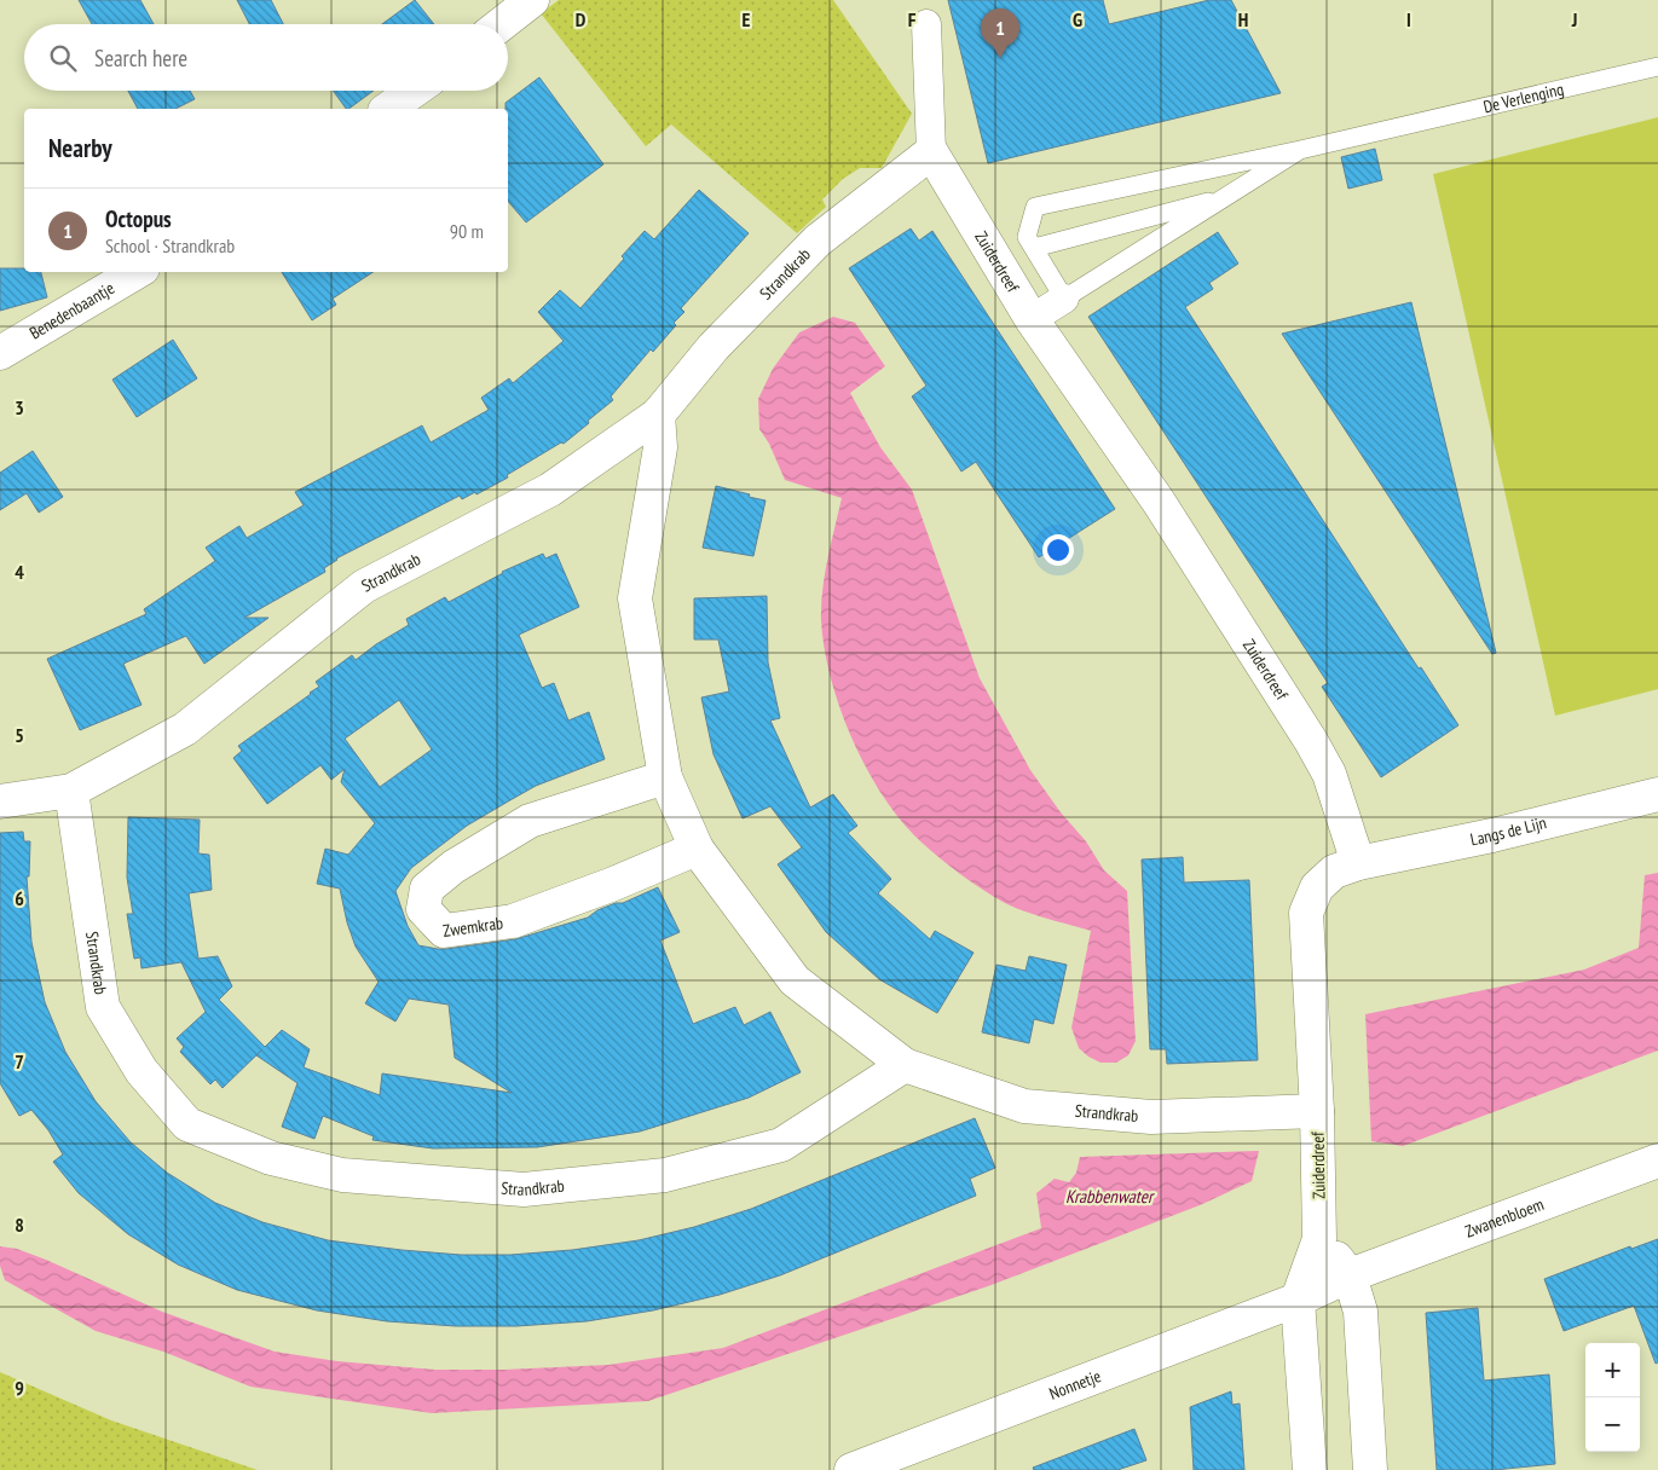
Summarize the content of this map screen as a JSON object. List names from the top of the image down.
{
  "streets": {
    "street": [
      "Zuiderdreef",
      "Strandkrab",
      "Benedenbaantje",
      "Langs de Lijn",
      "Zwemkrab",
      "Zwanenbloem",
      "Nonnetje"
    ],
    "lane": ["De Verlenging"]
  },
  "crossings": [
    ["Zuiderdreef", "Strandkrab"],
    ["Zuiderdreef", "Langs de Lijn"],
    ["Zuiderdreef", "Zwanenbloem"],
    ["Zuiderdreef", "Nonnetje"],
    ["Strandkrab", "Zwemkrab"],
    ["Zwanenbloem", "Nonnetje"]
  ],
  "water": ["Krabbenwater"],
  "page": {
    "pins": "1",
    "search": "Search here",
    "heading": "Nearby",
    "list": [
      {
        "mark": "1",
        "name": "Octopus",
        "note": "School · Strandkrab",
        "value": "90 m"
      }
    ],
    "map_buttons": ["+", "−"]
  },
  "grid": {
    "columns": [
      "D",
      "E",
      "F",
      "G",
      "H",
      "I",
      "J"
    ],
    "rows": [
      "3",
      "4",
      "5",
      "6",
      "7",
      "8",
      "9"
    ]
  }
}
